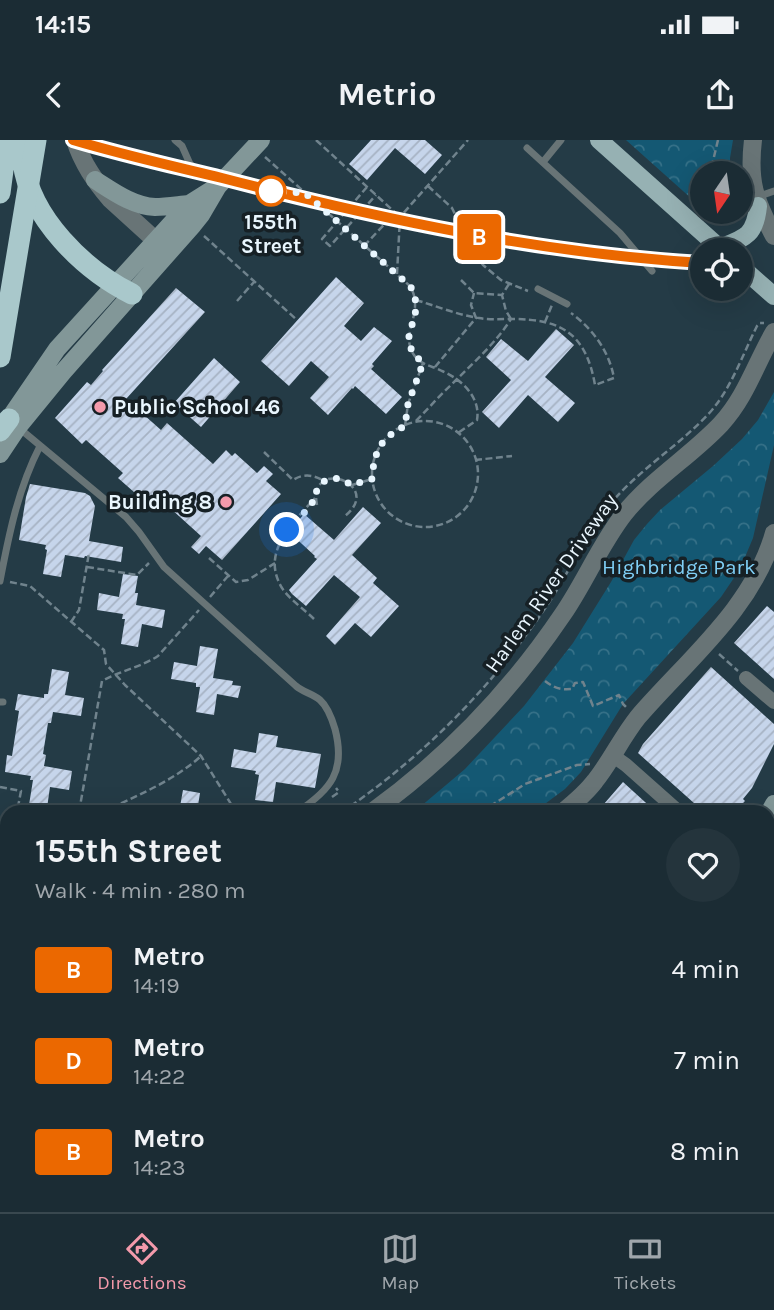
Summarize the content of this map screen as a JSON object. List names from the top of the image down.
{
  "streets": {
    "street": ["Harlem River Driveway"]
  },
  "parks": ["Highbridge Park"],
  "places": ["155th Street", "Public School 46", "Building 8"],
  "lines": ["metro line B"],
  "north": "bottom",
  "page": {
    "status": "14:15",
    "header": "Metrio",
    "on_map": "B",
    "heading": ["155th Street", "Walk · 4 min · 280 m"],
    "list": [
      {
        "mark": "B",
        "name": "Metro",
        "note": "14:19",
        "value": "4 min"
      },
      {
        "mark": "D",
        "name": "Metro",
        "note": "14:22",
        "value": "7 min"
      },
      {
        "mark": "B",
        "name": "Metro",
        "note": "14:23",
        "value": "8 min"
      }
    ],
    "tabs": ["Directions", "Map", "Tickets"]
  }
}
